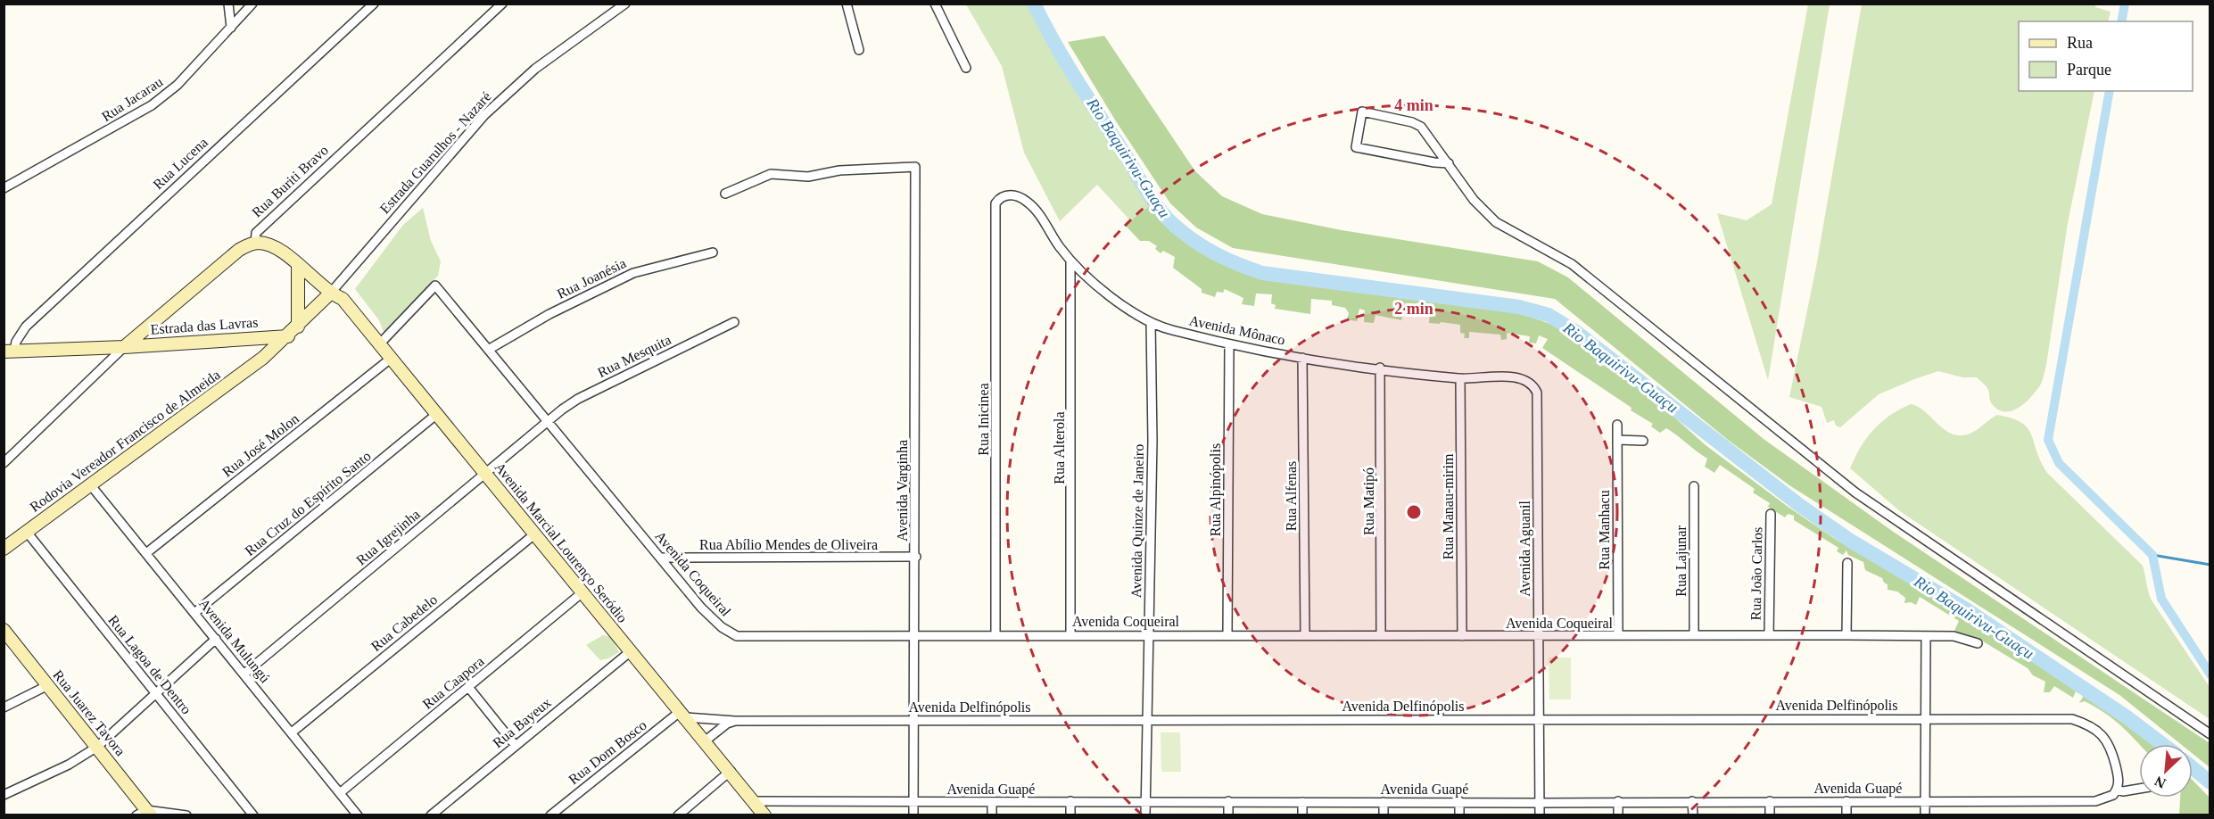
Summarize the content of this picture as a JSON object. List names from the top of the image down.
{
  "streets": {
    "main road": [
      "Estrada das Lavras",
      "Rodovia Vereador Francisco de Almeida",
      "Avenida Marcial Lourenço Seródio",
      "Rua Juarez Tavora"
    ],
    "street": [
      "Rua Jacarau",
      "Estrada Guarulhos - Nazaré",
      "Rua Lucena",
      "Rua Buriti Bravo",
      "Rua Joanésia",
      "Avenida Mônaco",
      "Rua Mesquita",
      "Rua Inicinea",
      "Rua José Molon",
      "Rua Alterola",
      "Rua Alpinópolis",
      "Avenida Varginha",
      "Rua Alfenas",
      "Rua Matipó",
      "Rua Cruz do Espírito Santo",
      "Rua Manau-mirim",
      "Avenida Quinze de Janeiro",
      "Rua Manhacu",
      "Rua Igrejinha",
      "Rua Abílio Mendes de Oliveira",
      "Avenida Aguanil",
      "Rua Lajunar",
      "Avenida Coqueiral",
      "Rua João Carlos",
      "Rua Cabedelo",
      "Avenida Mulungú",
      "Rua Lagoa de Dentro",
      "Rua Caapora",
      "Avenida Delfinópolis",
      "Rua Bayeux",
      "Rua Dom Bosco",
      "Avenida Guapé"
    ]
  },
  "crossings": [
    ["Estrada Guarulhos - Nazaré", "Avenida Marcial Lourenço Seródio"],
    ["Rua Lucena", "Estrada das Lavras"],
    ["Rua Buriti Bravo", "Avenida Marcial Lourenço Seródio"],
    ["Rua Joanésia", "Avenida Coqueiral"],
    ["Estrada das Lavras", "Rodovia Vereador Francisco de Almeida"],
    ["Avenida Mônaco", "Rua Inicinea"],
    ["Avenida Mônaco", "Rua Alterola"],
    ["Avenida Mônaco", "Rua Alpinópolis"],
    ["Avenida Mônaco", "Rua Alfenas"],
    ["Avenida Mônaco", "Rua Matipó"],
    ["Avenida Mônaco", "Rua Manau-mirim"],
    ["Avenida Mônaco", "Avenida Quinze de Janeiro"],
    ["Avenida Mônaco", "Avenida Aguanil"],
    ["Rua Mesquita", "Rua Igrejinha"],
    ["Rua Mesquita", "Avenida Coqueiral"],
    ["Rua Inicinea", "Avenida Coqueiral"],
    ["Rodovia Vereador Francisco de Almeida", "Avenida Mulungú"],
    ["Rodovia Vereador Francisco de Almeida", "Rua Lagoa de Dentro"],
    ["Rua José Molon", "Avenida Marcial Lourenço Seródio"],
    ["Rua José Molon", "Avenida Mulungú"],
    ["Rua Alterola", "Avenida Coqueiral"],
    ["Rua Alpinópolis", "Avenida Coqueiral"],
    ["Avenida Varginha", "Rua Abílio Mendes de Oliveira"],
    ["Avenida Varginha", "Avenida Coqueiral"],
    ["Avenida Varginha", "Avenida Delfinópolis"],
    ["Avenida Varginha", "Avenida Guapé"],
    ["Rua Alfenas", "Avenida Coqueiral"],
    ["Rua Matipó", "Avenida Coqueiral"],
    ["Rua Cruz do Espírito Santo", "Avenida Marcial Lourenço Seródio"],
    ["Rua Cruz do Espírito Santo", "Avenida Mulungú"],
    ["Rua Manau-mirim", "Avenida Coqueiral"],
    ["Avenida Quinze de Janeiro", "Avenida Coqueiral"],
    ["Avenida Quinze de Janeiro", "Avenida Delfinópolis"],
    ["Avenida Quinze de Janeiro", "Avenida Guapé"],
    ["Rua Manhacu", "Avenida Coqueiral"],
    ["Rua Igrejinha", "Avenida Marcial Lourenço Seródio"],
    ["Rua Igrejinha", "Avenida Coqueiral"],
    ["Rua Igrejinha", "Avenida Mulungú"],
    ["Avenida Marcial Lourenço Seródio", "Avenida Coqueiral"],
    ["Avenida Marcial Lourenço Seródio", "Rua Cabedelo"],
    ["Avenida Marcial Lourenço Seródio", "Rua Caapora"],
    ["Avenida Marcial Lourenço Seródio", "Avenida Delfinópolis"],
    ["Avenida Marcial Lourenço Seródio", "Rua Bayeux"],
    ["Avenida Marcial Lourenço Seródio", "Rua Dom Bosco"],
    ["Avenida Marcial Lourenço Seródio", "Avenida Guapé"],
    ["Rua Abílio Mendes de Oliveira", "Avenida Coqueiral"],
    ["Avenida Aguanil", "Avenida Coqueiral"],
    ["Avenida Aguanil", "Avenida Delfinópolis"],
    ["Avenida Aguanil", "Avenida Guapé"],
    ["Rua Lajunar", "Avenida Coqueiral"],
    ["Avenida Coqueiral", "Rua João Carlos"],
    ["Rua Cabedelo", "Avenida Mulungú"],
    ["Avenida Mulungú", "Rua Caapora"],
    ["Avenida Delfinópolis", "Rua Dom Bosco"],
    ["Avenida Delfinópolis", "Avenida Guapé"]
  ],
  "water": ["Rio Baquirivu-Guaçu"],
  "legend": ["Rua", "Parque"],
  "north": "bottom left",
  "rings": ["4 min", "2 min"]
}
